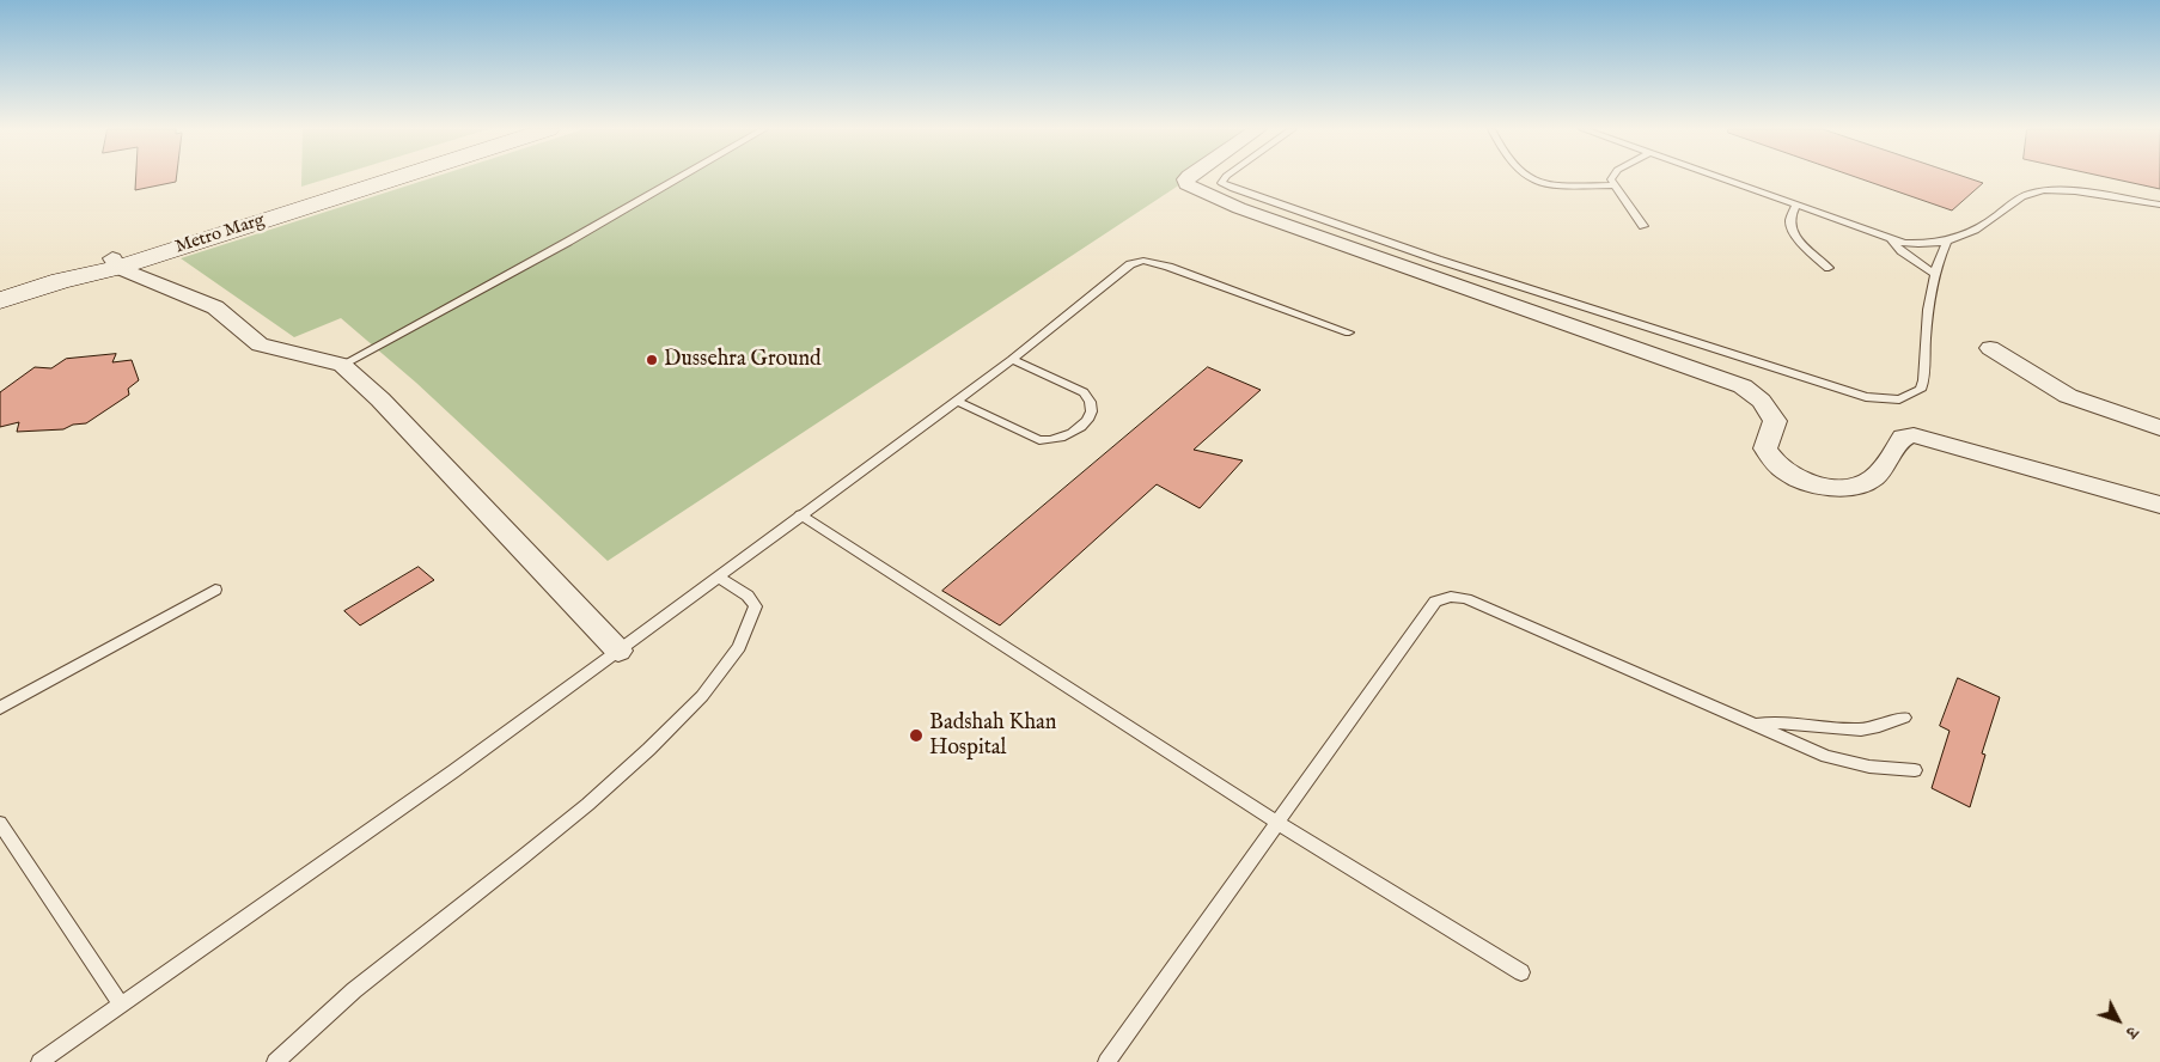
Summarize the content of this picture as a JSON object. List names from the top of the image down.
{
  "streets": {
    "street": ["Metro Marg"]
  },
  "places": ["Dussehra Ground", "Badshah Khan Hospital"],
  "north": "bottom right"
}
